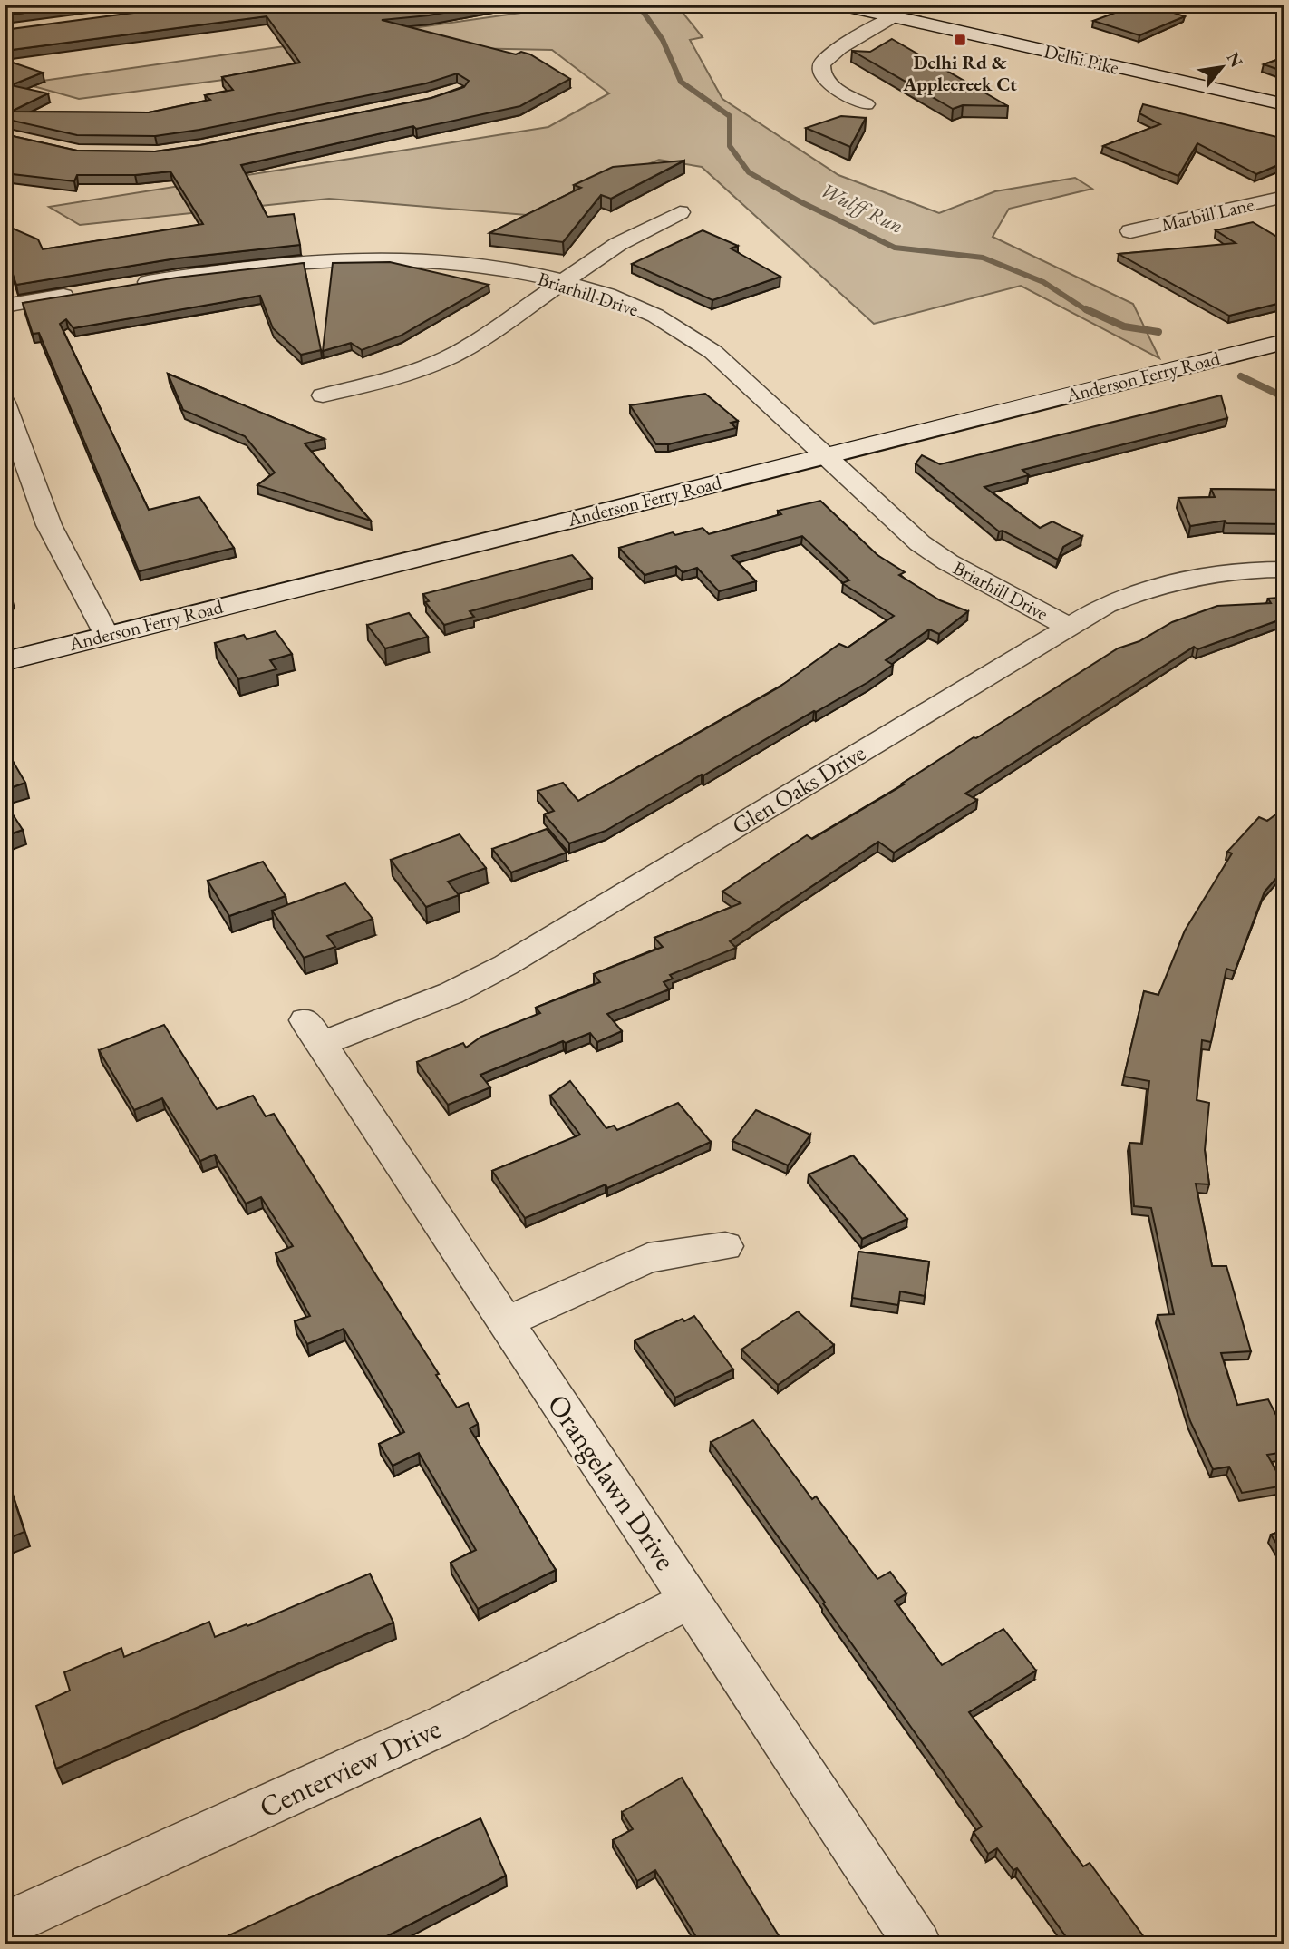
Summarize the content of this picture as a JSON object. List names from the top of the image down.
{
  "streets": {
    "street": [
      "Delhi Pike",
      "Marbill Lane",
      "Briarhill Drive",
      "Anderson Ferry Road",
      "Glen Oaks Drive",
      "Orangelawn Drive",
      "Centerview Drive"
    ]
  },
  "crossings": [
    ["Briarhill Drive", "Anderson Ferry Road"],
    ["Briarhill Drive", "Glen Oaks Drive"],
    ["Glen Oaks Drive", "Orangelawn Drive"],
    ["Orangelawn Drive", "Centerview Drive"]
  ],
  "water": ["Wulff Run"],
  "places": {
    "transit": ["Delhi Rd & Applecreek Ct"]
  },
  "north": "top right"
}
